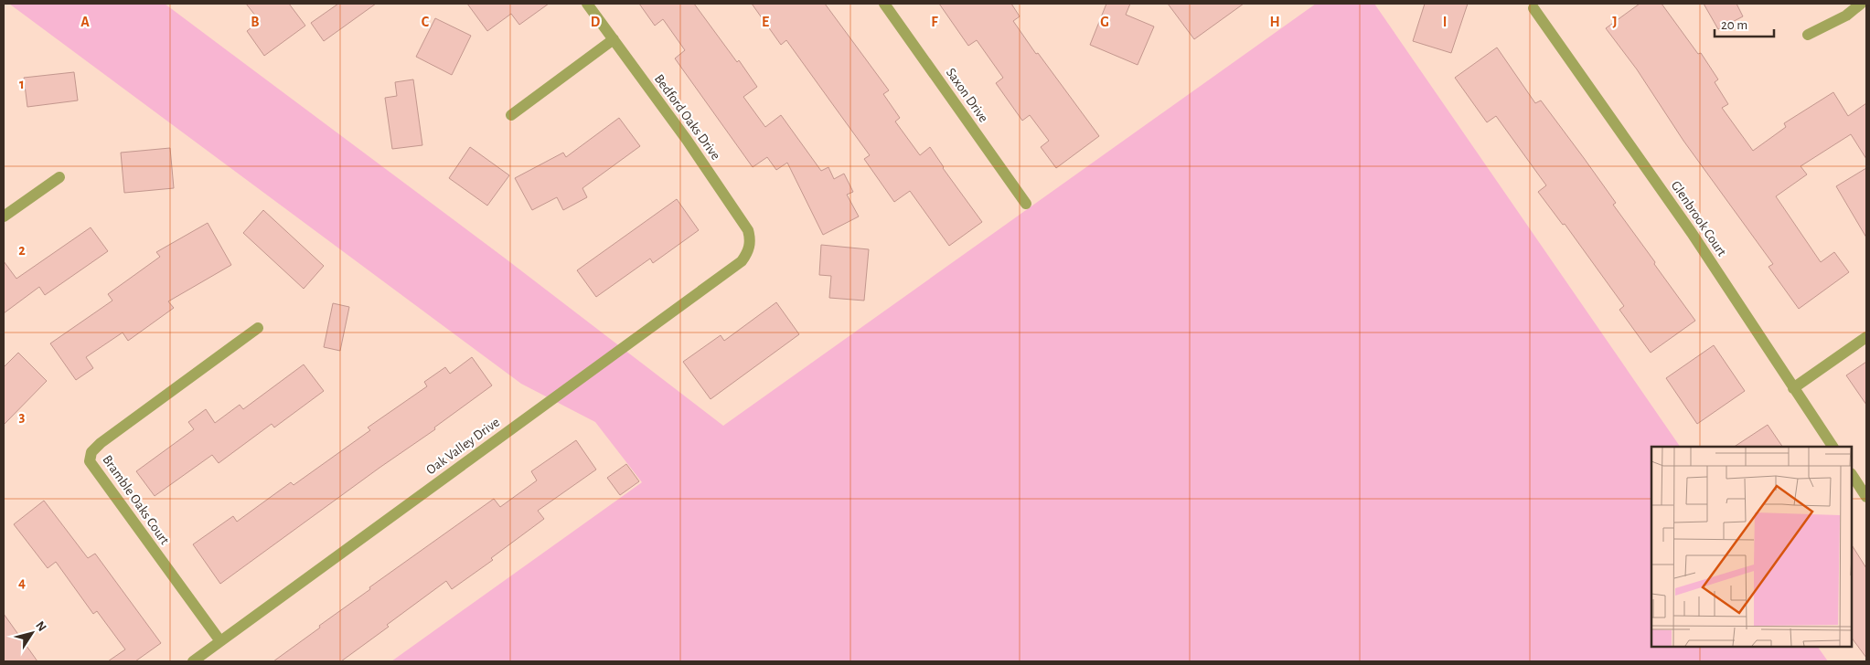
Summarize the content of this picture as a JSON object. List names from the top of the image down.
{
  "streets": {
    "street": [
      "Saxon Drive",
      "Bedford Oaks Drive",
      "Glenbrook Court",
      "Oak Valley Drive",
      "Bramble Oaks Court"
    ]
  },
  "crossings": [
    ["Bedford Oaks Drive", "Oak Valley Drive"],
    ["Oak Valley Drive", "Bramble Oaks Court"]
  ],
  "scale_bar": "20 m",
  "north": "top right",
  "grid": {
    "columns": [
      "A",
      "B",
      "C",
      "D",
      "E",
      "F",
      "G",
      "H",
      "I",
      "J"
    ],
    "rows": [
      "1",
      "2",
      "3",
      "4"
    ]
  }
}
